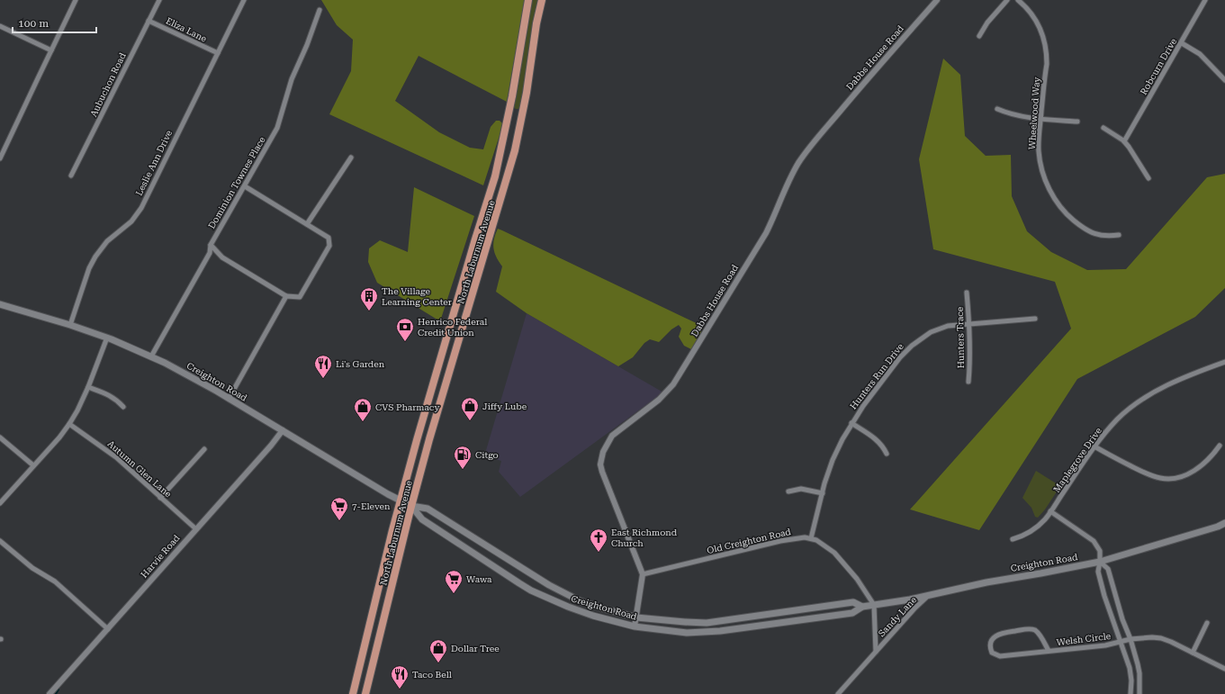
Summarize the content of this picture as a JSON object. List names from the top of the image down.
{
  "streets": {
    "main road": ["North Laburnum Avenue", "Creighton Road"],
    "street": [
      "Eliza Lane",
      "Dabbs House Road",
      "Robcurn Drive",
      "Aubuchon Road",
      "Wheelwood Way",
      "Leslie Ann Drive",
      "Dominion Townes Place",
      "Hunters Trace",
      "Hunters Run Drive",
      "Maplegrove Drive",
      "Autumn Glen Lane",
      "Old Creighton Road",
      "Harvie Road",
      "Sandy Lane",
      "Welsh Circle"
    ]
  },
  "crossings": [
    ["Eliza Lane", "Aubuchon Road"],
    ["Eliza Lane", "Leslie Ann Drive"],
    ["Dabbs House Road", "Creighton Road"],
    ["Dabbs House Road", "Old Creighton Road"],
    ["Leslie Ann Drive", "Creighton Road"],
    ["Dominion Townes Place", "Creighton Road"],
    ["North Laburnum Avenue", "Creighton Road"],
    ["Hunters Trace", "Hunters Run Drive"],
    ["Hunters Run Drive", "Old Creighton Road"],
    ["Creighton Road", "Old Creighton Road"],
    ["Creighton Road", "Harvie Road"],
    ["Creighton Road", "Sandy Lane"],
    ["Autumn Glen Lane", "Harvie Road"],
    ["Old Creighton Road", "Sandy Lane"]
  ],
  "places": {
    "building": ["The Village Learning Center"],
    "bank": ["Henrico Federal Credit Union"],
    "restaurant": ["Li's Garden", "Taco Bell"],
    "shop": ["Jiffy Lube", "CVS Pharmacy", "Dollar Tree"],
    "fuel station": ["Citgo"],
    "supermarket": ["7-Eleven", "Wawa"],
    "church": ["East Richmond Church"]
  },
  "scale_bar": "100 m"
}
